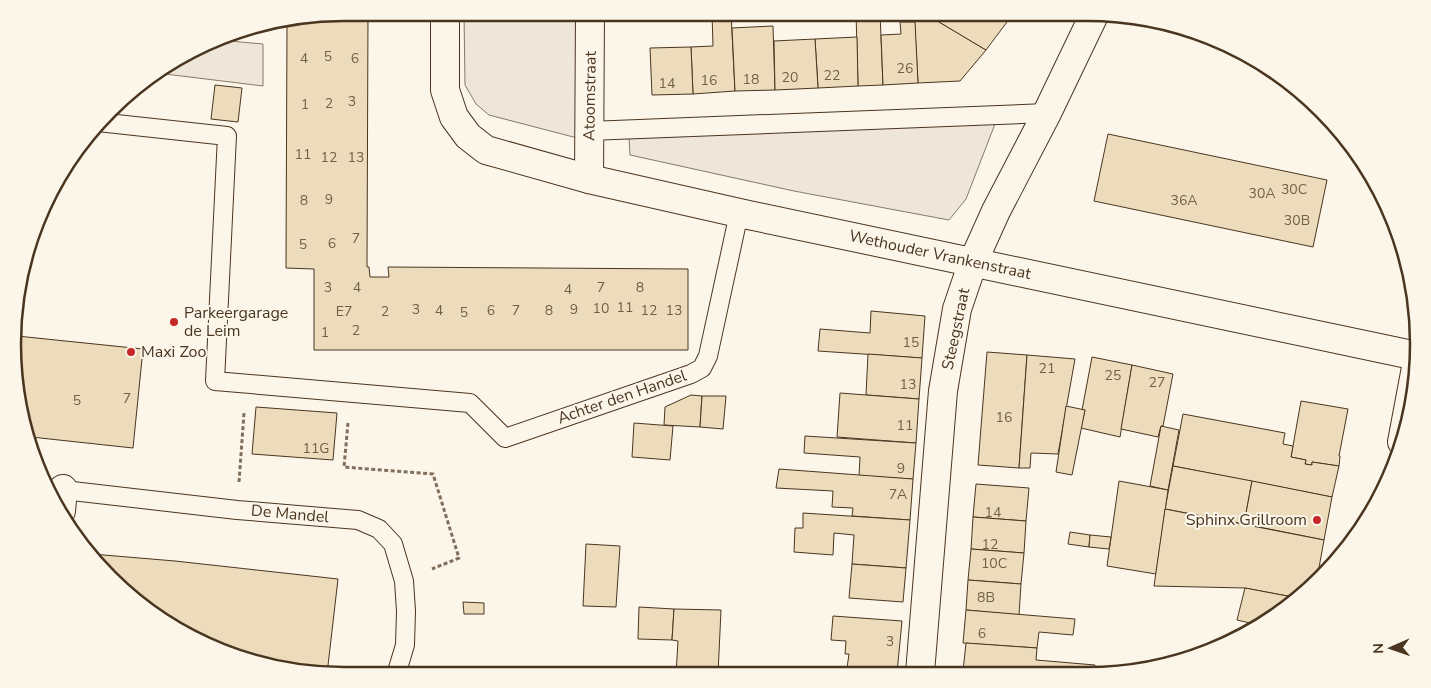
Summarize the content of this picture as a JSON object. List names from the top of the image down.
{
  "streets": {
    "street": ["Atoomstraat", "Wethouder Vrankenstraat", "Steegstraat"],
    "lane": ["Achter den Handel", "De Mandel"]
  },
  "crossings": [
    ["Atoomstraat", "Wethouder Vrankenstraat"],
    ["Wethouder Vrankenstraat", "Steegstraat"],
    ["Wethouder Vrankenstraat", "Achter den Handel"]
  ],
  "places": ["Parkeergarage de Leim", "Maxi Zoo", "Sphinx Grillroom"],
  "house_numbers": [
    "5",
    "4",
    "6",
    "26",
    "22",
    "20",
    "18",
    "16",
    "14",
    "3",
    "2",
    "1",
    "11",
    "12",
    "13",
    "30C",
    "30A",
    "9",
    "8",
    "36A",
    "30B",
    "7",
    "6",
    "5",
    "3",
    "4",
    "7",
    "8",
    "4",
    "11",
    "10",
    "3",
    "9",
    "4",
    "6",
    "7",
    "8",
    "12",
    "13",
    "E7",
    "2",
    "5",
    "2",
    "1",
    "15",
    "21",
    "25",
    "27",
    "13",
    "7",
    "5",
    "16",
    "11",
    "11G",
    "9",
    "7A",
    "14",
    "12",
    "10C",
    "8B",
    "6",
    "3"
  ],
  "north": "left"
}
